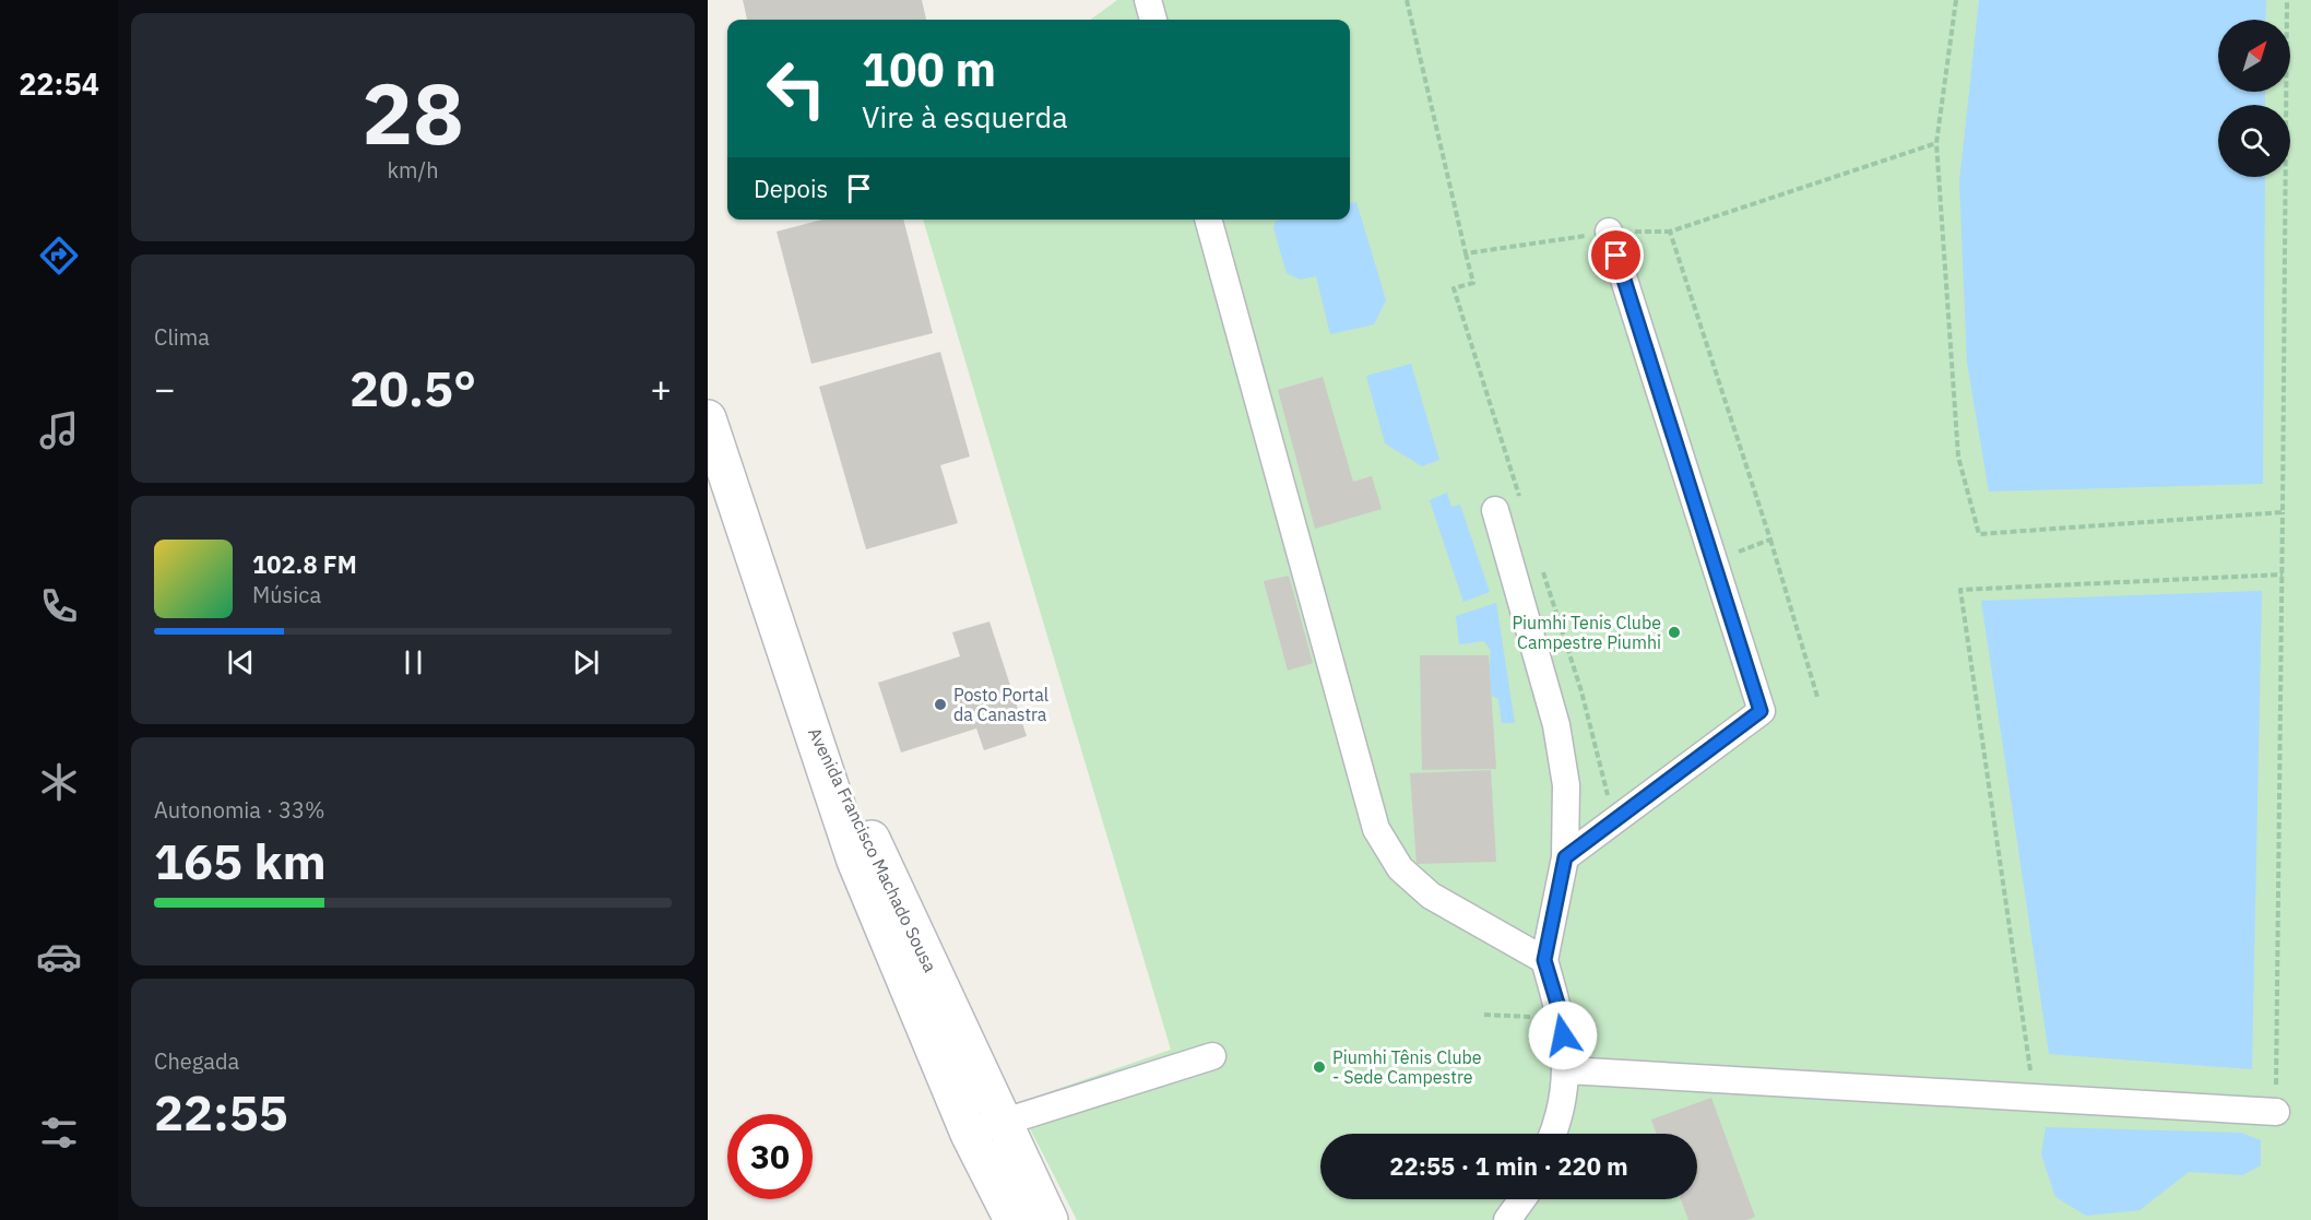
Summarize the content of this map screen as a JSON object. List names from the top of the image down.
{
  "streets": {
    "main road": ["Avenida Francisco Machado Sousa"]
  },
  "places": ["Piumhi Tenis Clube Campestre Piumhi", "Posto Portal da Canastra", "Piumhi Tênis Clube - Sede Campestre"],
  "north": "top right",
  "page": {
    "tabs": "22:54",
    "tile": [
      ["28", "km/h"],
      "Clima",
      ["Autonomia · 33%", "165 km"],
      ["Chegada", "22:55"]
    ],
    "turn": ["100 m", "Vire à esquerda"],
    "then": "Depois",
    "heat": ["−", "20.5°", "+"],
    "song": ["102.8 FM", "Música"],
    "limit": "30",
    "trip": "22:55 · 1 min · 220 m"
  }
}
